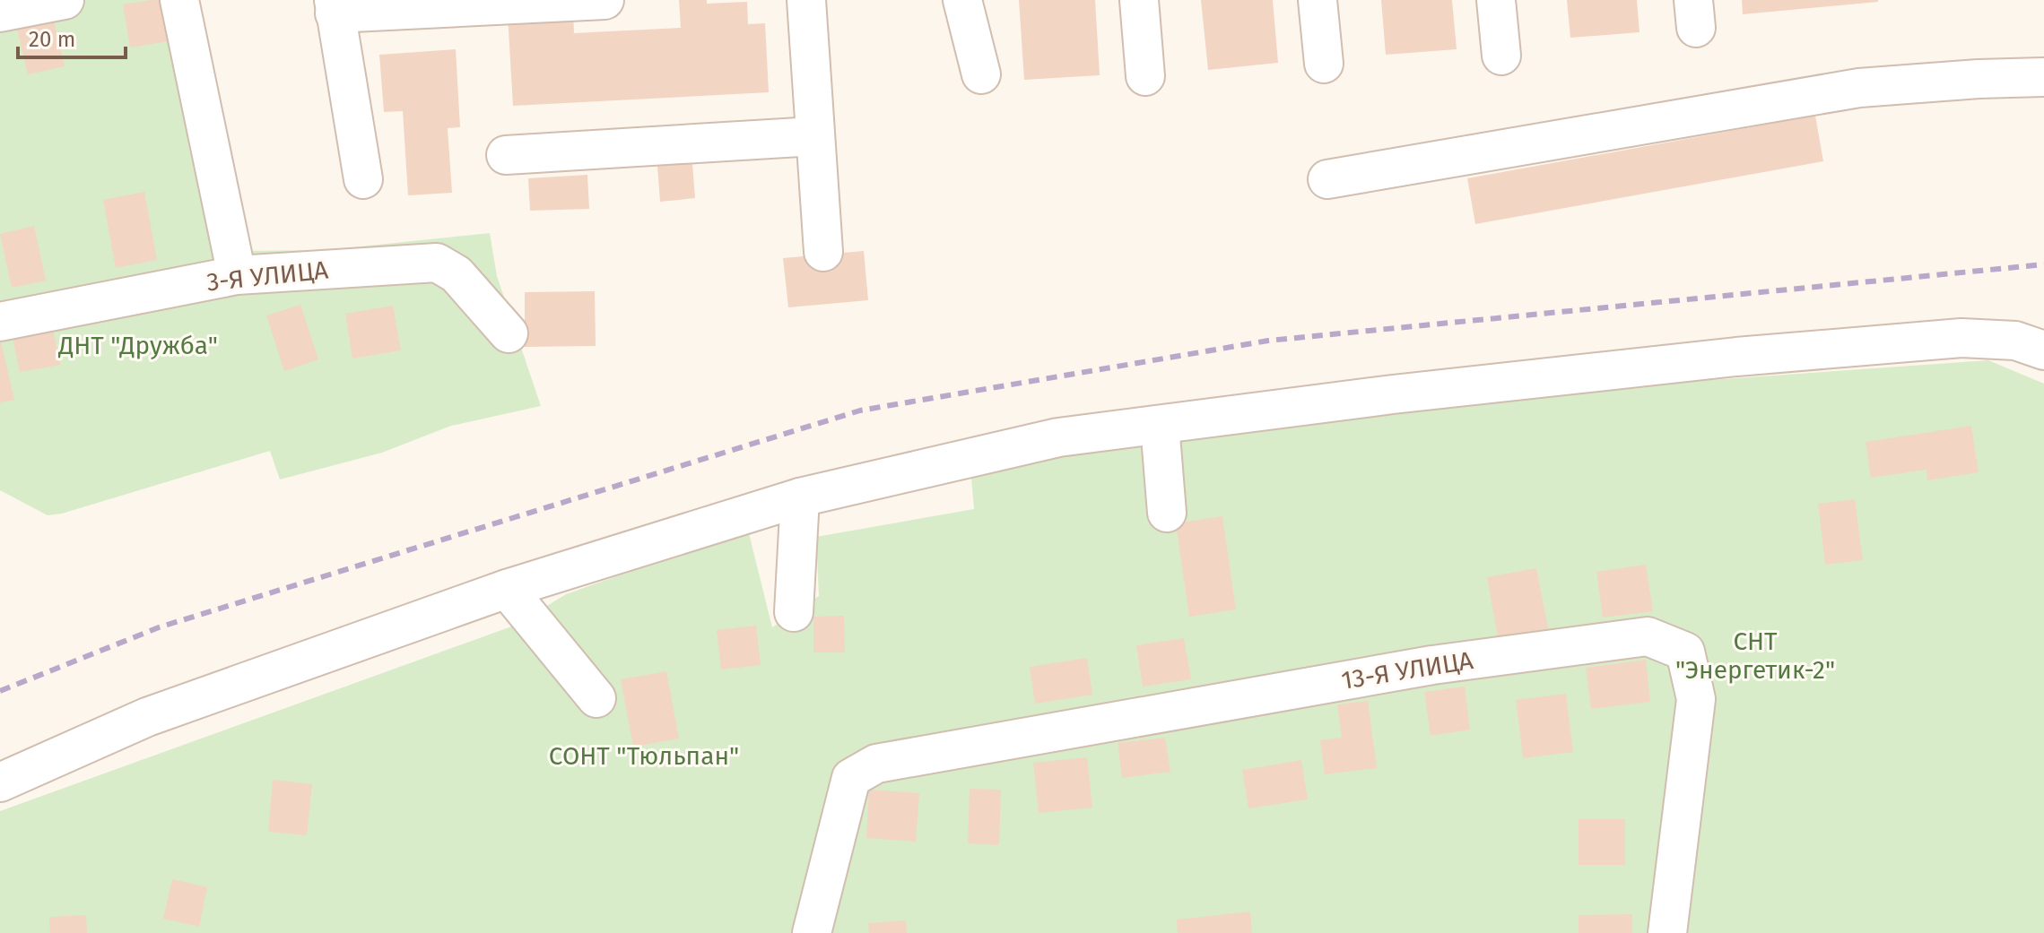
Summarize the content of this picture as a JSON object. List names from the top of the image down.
{
  "streets": {
    "street": ["3-Я УЛИЦА", "13-Я УЛИЦА"]
  },
  "parks": ["ДНТ \"Дружба\"", "СHТ \"Энергетик-2\"", "СОНТ \"Тюльпан\""],
  "scale_bar": "20 m"
}
